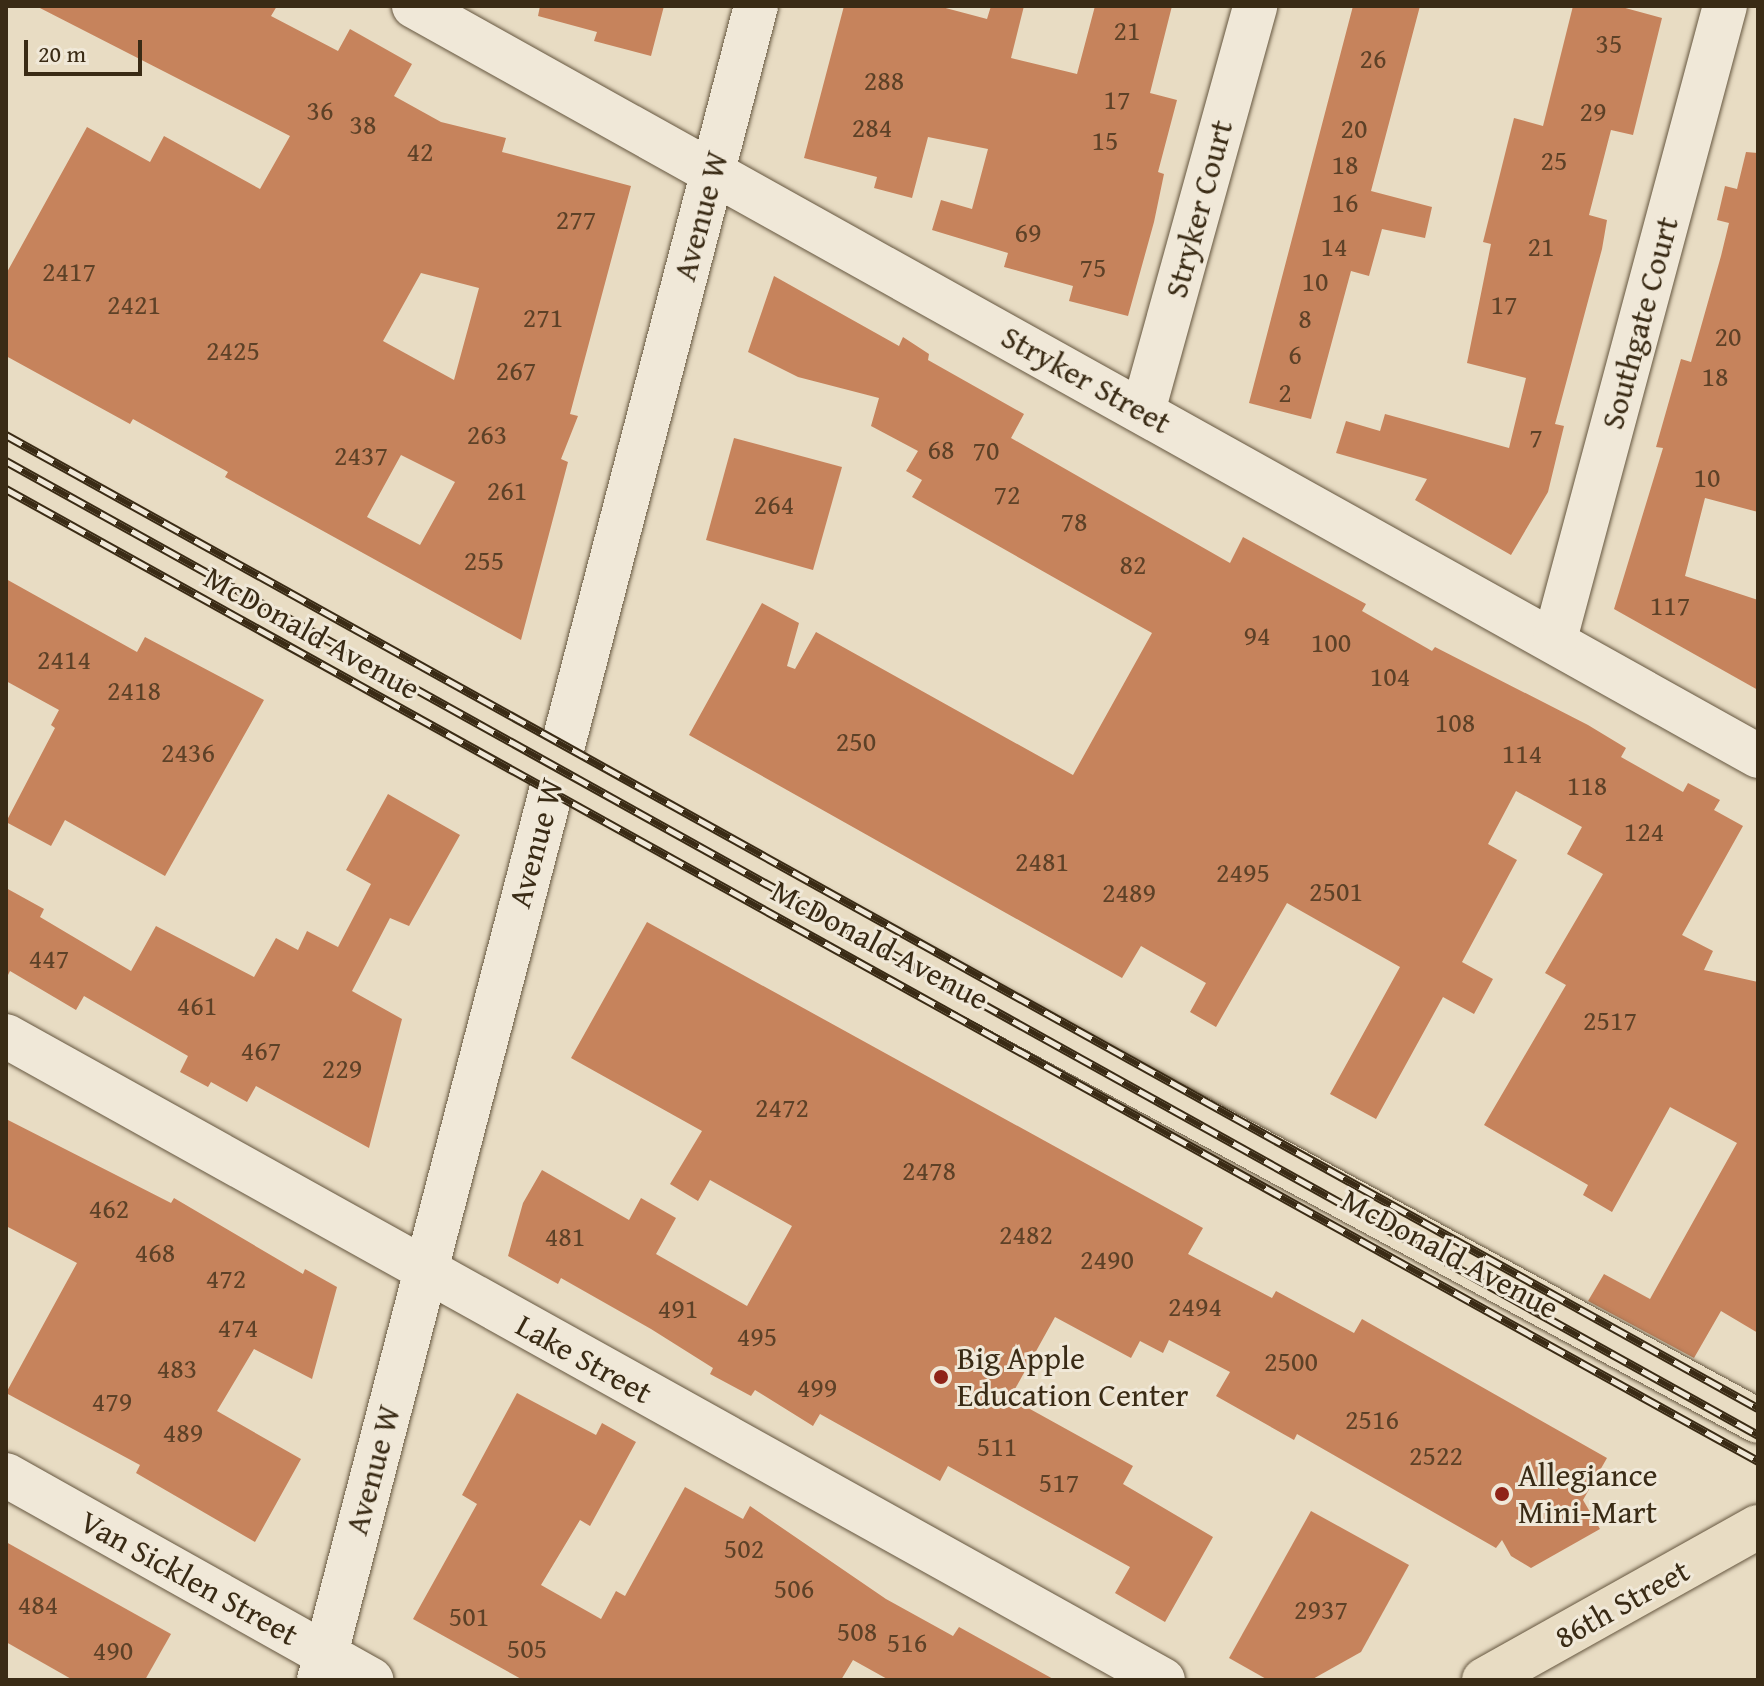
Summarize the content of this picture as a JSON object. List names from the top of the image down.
{
  "streets": {
    "main road": ["McDonald Avenue", "86th Street"],
    "street": [
      "Stryker Court",
      "Avenue W",
      "Southgate Court",
      "Stryker Street",
      "Lake Street",
      "Van Sicklen Street"
    ]
  },
  "crossings": [
    ["Stryker Court", "Stryker Street"],
    ["Avenue W", "Stryker Street"],
    ["Avenue W", "McDonald Avenue"],
    ["Avenue W", "Lake Street"],
    ["Avenue W", "Van Sicklen Street"],
    ["Southgate Court", "Stryker Street"]
  ],
  "places": ["Big Apple Education Center", "Allegiance Mini-Mart"],
  "house_numbers": [
    "21",
    "35",
    "26",
    "288",
    "17",
    "36",
    "29",
    "38",
    "284",
    "20",
    "15",
    "42",
    "25",
    "18",
    "16",
    "277",
    "69",
    "14",
    "21",
    "75",
    "2417",
    "10",
    "2421",
    "17",
    "271",
    "8",
    "20",
    "2425",
    "6",
    "267",
    "18",
    "2",
    "263",
    "7",
    "68",
    "70",
    "2437",
    "10",
    "261",
    "72",
    "264",
    "78",
    "255",
    "82",
    "117",
    "94",
    "100",
    "2414",
    "104",
    "2418",
    "108",
    "250",
    "2436",
    "114",
    "118",
    "124",
    "2481",
    "2495",
    "2501",
    "2489",
    "447",
    "461",
    "2517",
    "467",
    "229",
    "2472",
    "2478",
    "462",
    "2482",
    "481",
    "468",
    "2490",
    "472",
    "2494",
    "491",
    "474",
    "495",
    "2500",
    "483",
    "499",
    "479",
    "2516",
    "489",
    "511",
    "2522",
    "517",
    "502",
    "506",
    "484",
    "2937",
    "501",
    "508",
    "516",
    "505",
    "490"
  ],
  "scale_bar": "20 m"
}
